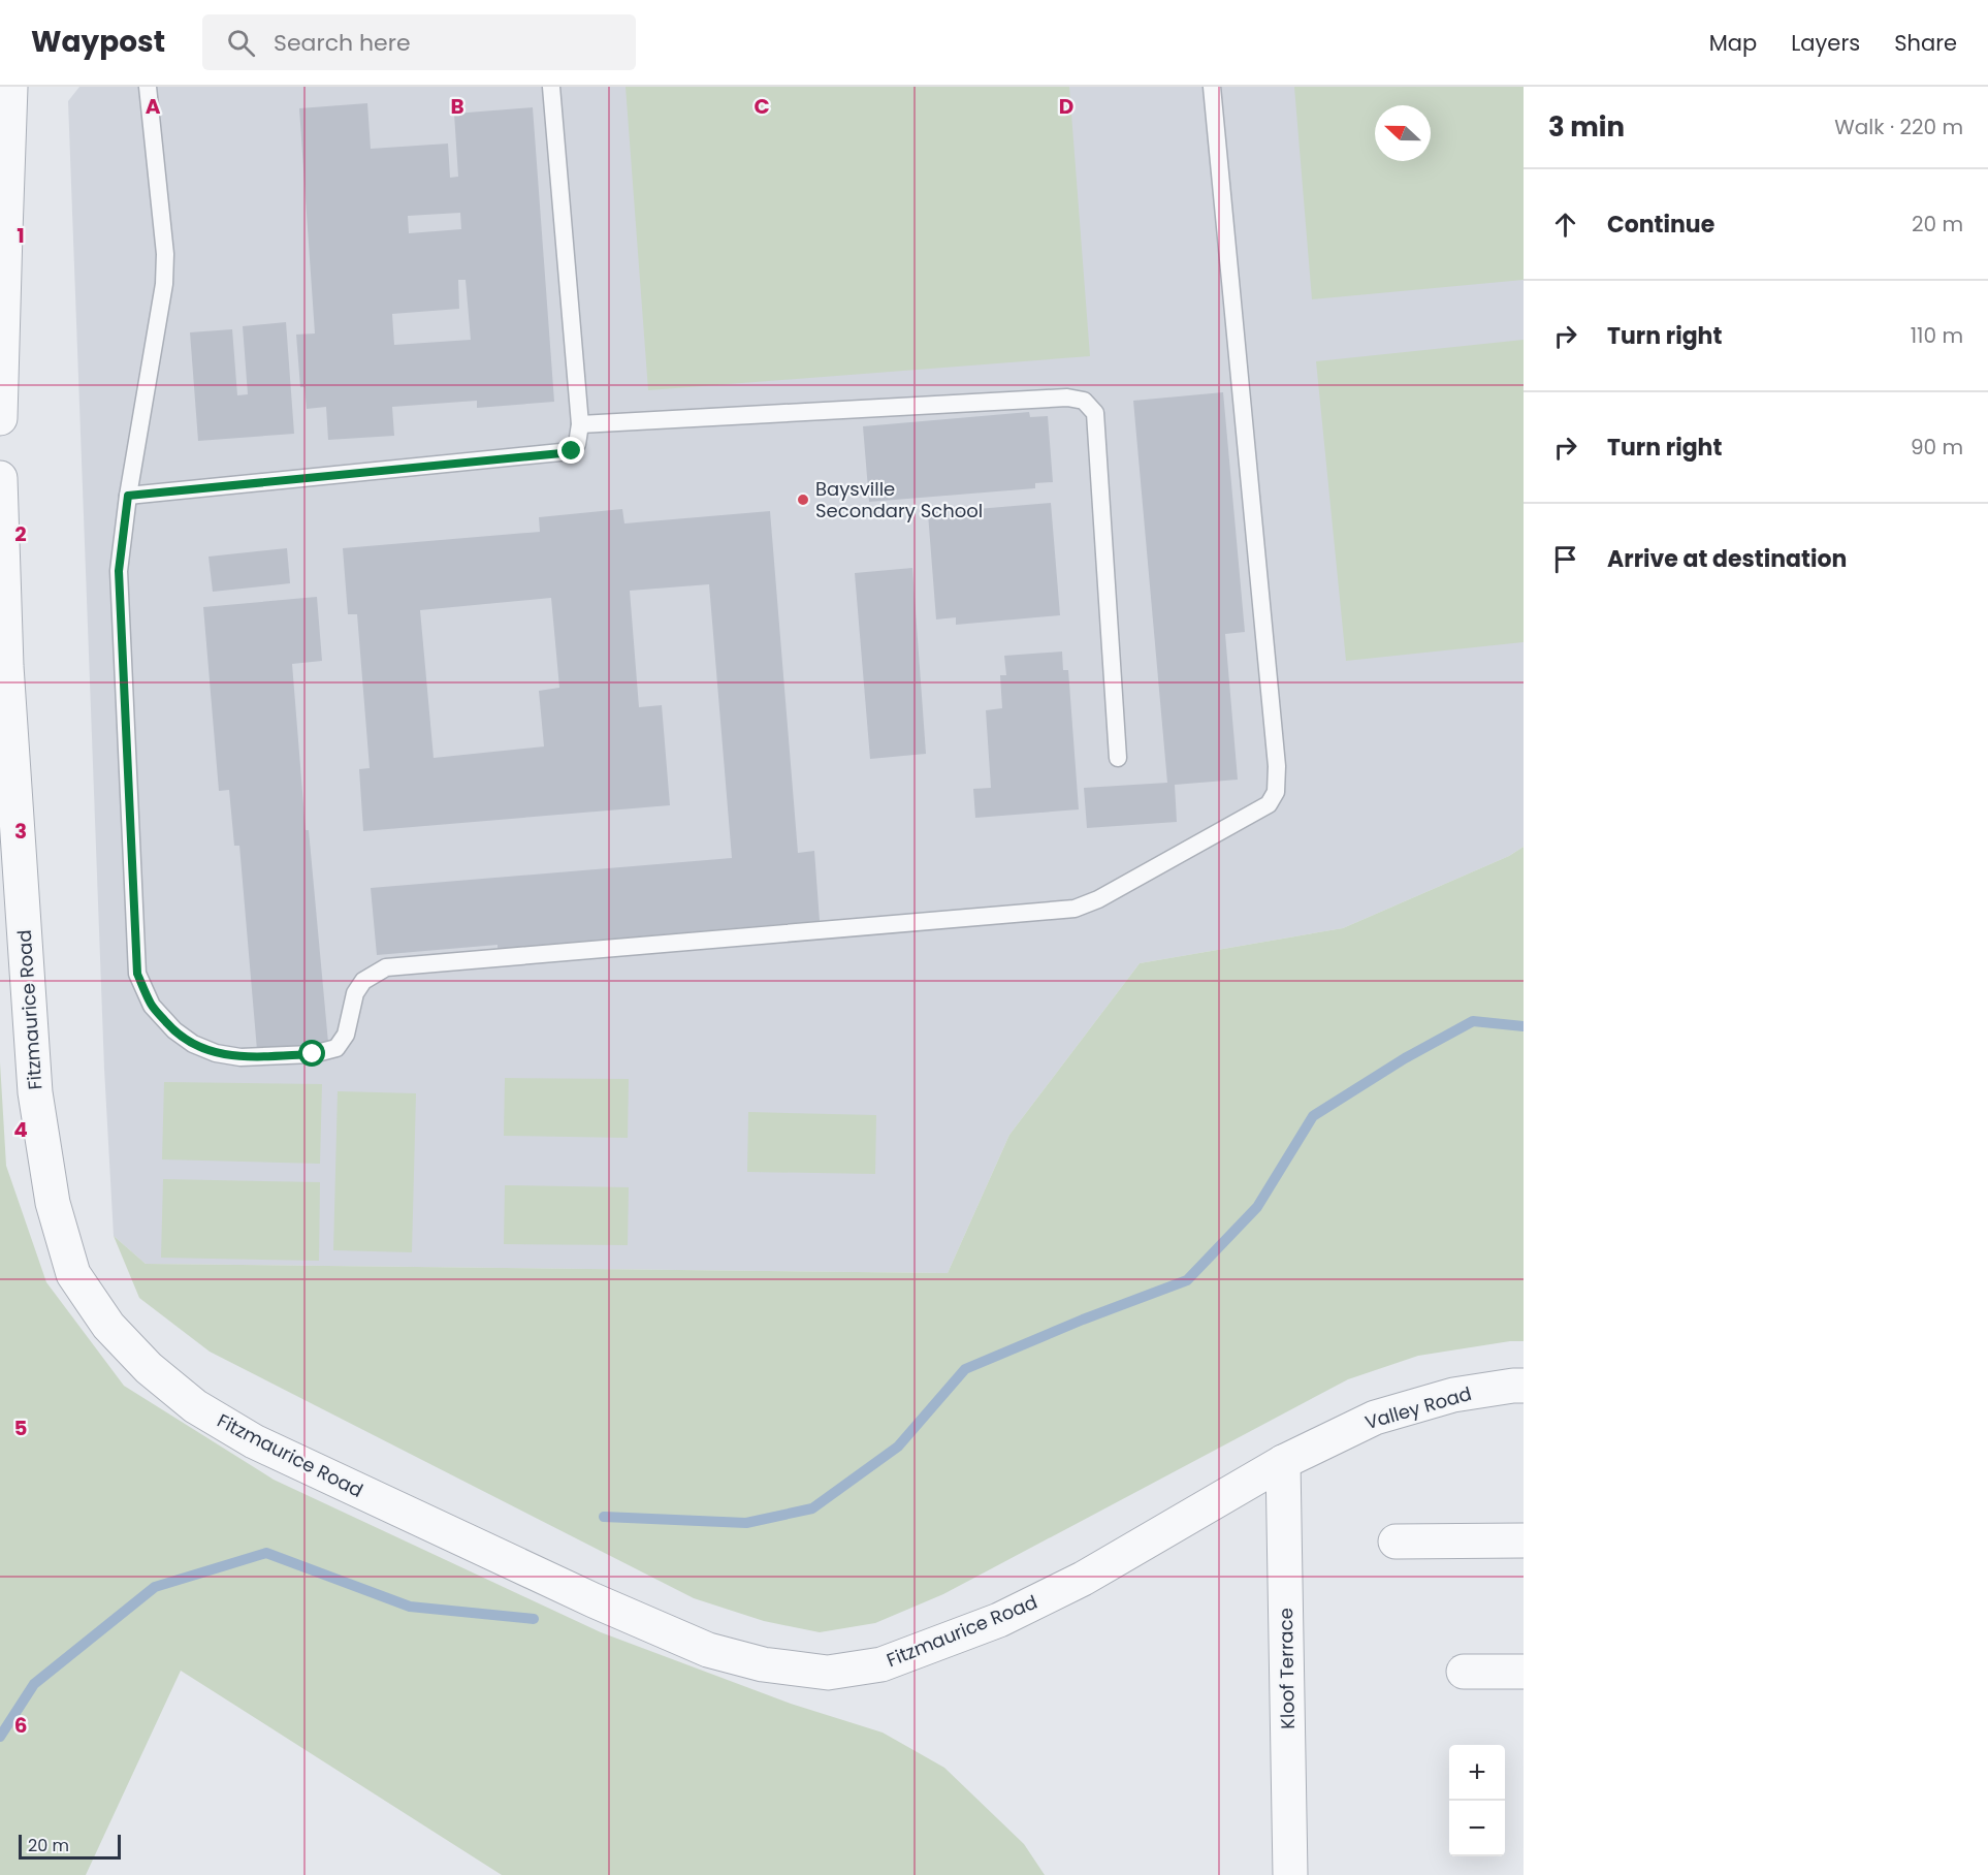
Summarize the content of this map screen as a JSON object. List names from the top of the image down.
{
  "streets": {
    "street": ["Fitzmaurice Road", "Valley Road", "Kloof Terrace"]
  },
  "crossings": [
    ["Fitzmaurice Road", "Valley Road"],
    ["Fitzmaurice Road", "Kloof Terrace"],
    ["Valley Road", "Kloof Terrace"]
  ],
  "places": ["Baysville Secondary School"],
  "scale_bar": "20 m",
  "north": "left",
  "page": {
    "header": "Waypost",
    "search": "Search here",
    "nav": ["Map", "Layers", "Share"],
    "heading": ["3 min", "Walk · 220 m"],
    "list": [
      ["Continue", "20 m"],
      ["Turn right", "110 m"],
      ["Turn right", "90 m"],
      "Arrive at destination"
    ],
    "map_buttons": ["+", "−"],
    "scale": "20 m"
  },
  "grid": {
    "columns": [
      "A",
      "B",
      "C",
      "D"
    ],
    "rows": [
      "1",
      "2",
      "3",
      "4",
      "5",
      "6"
    ]
  }
}
